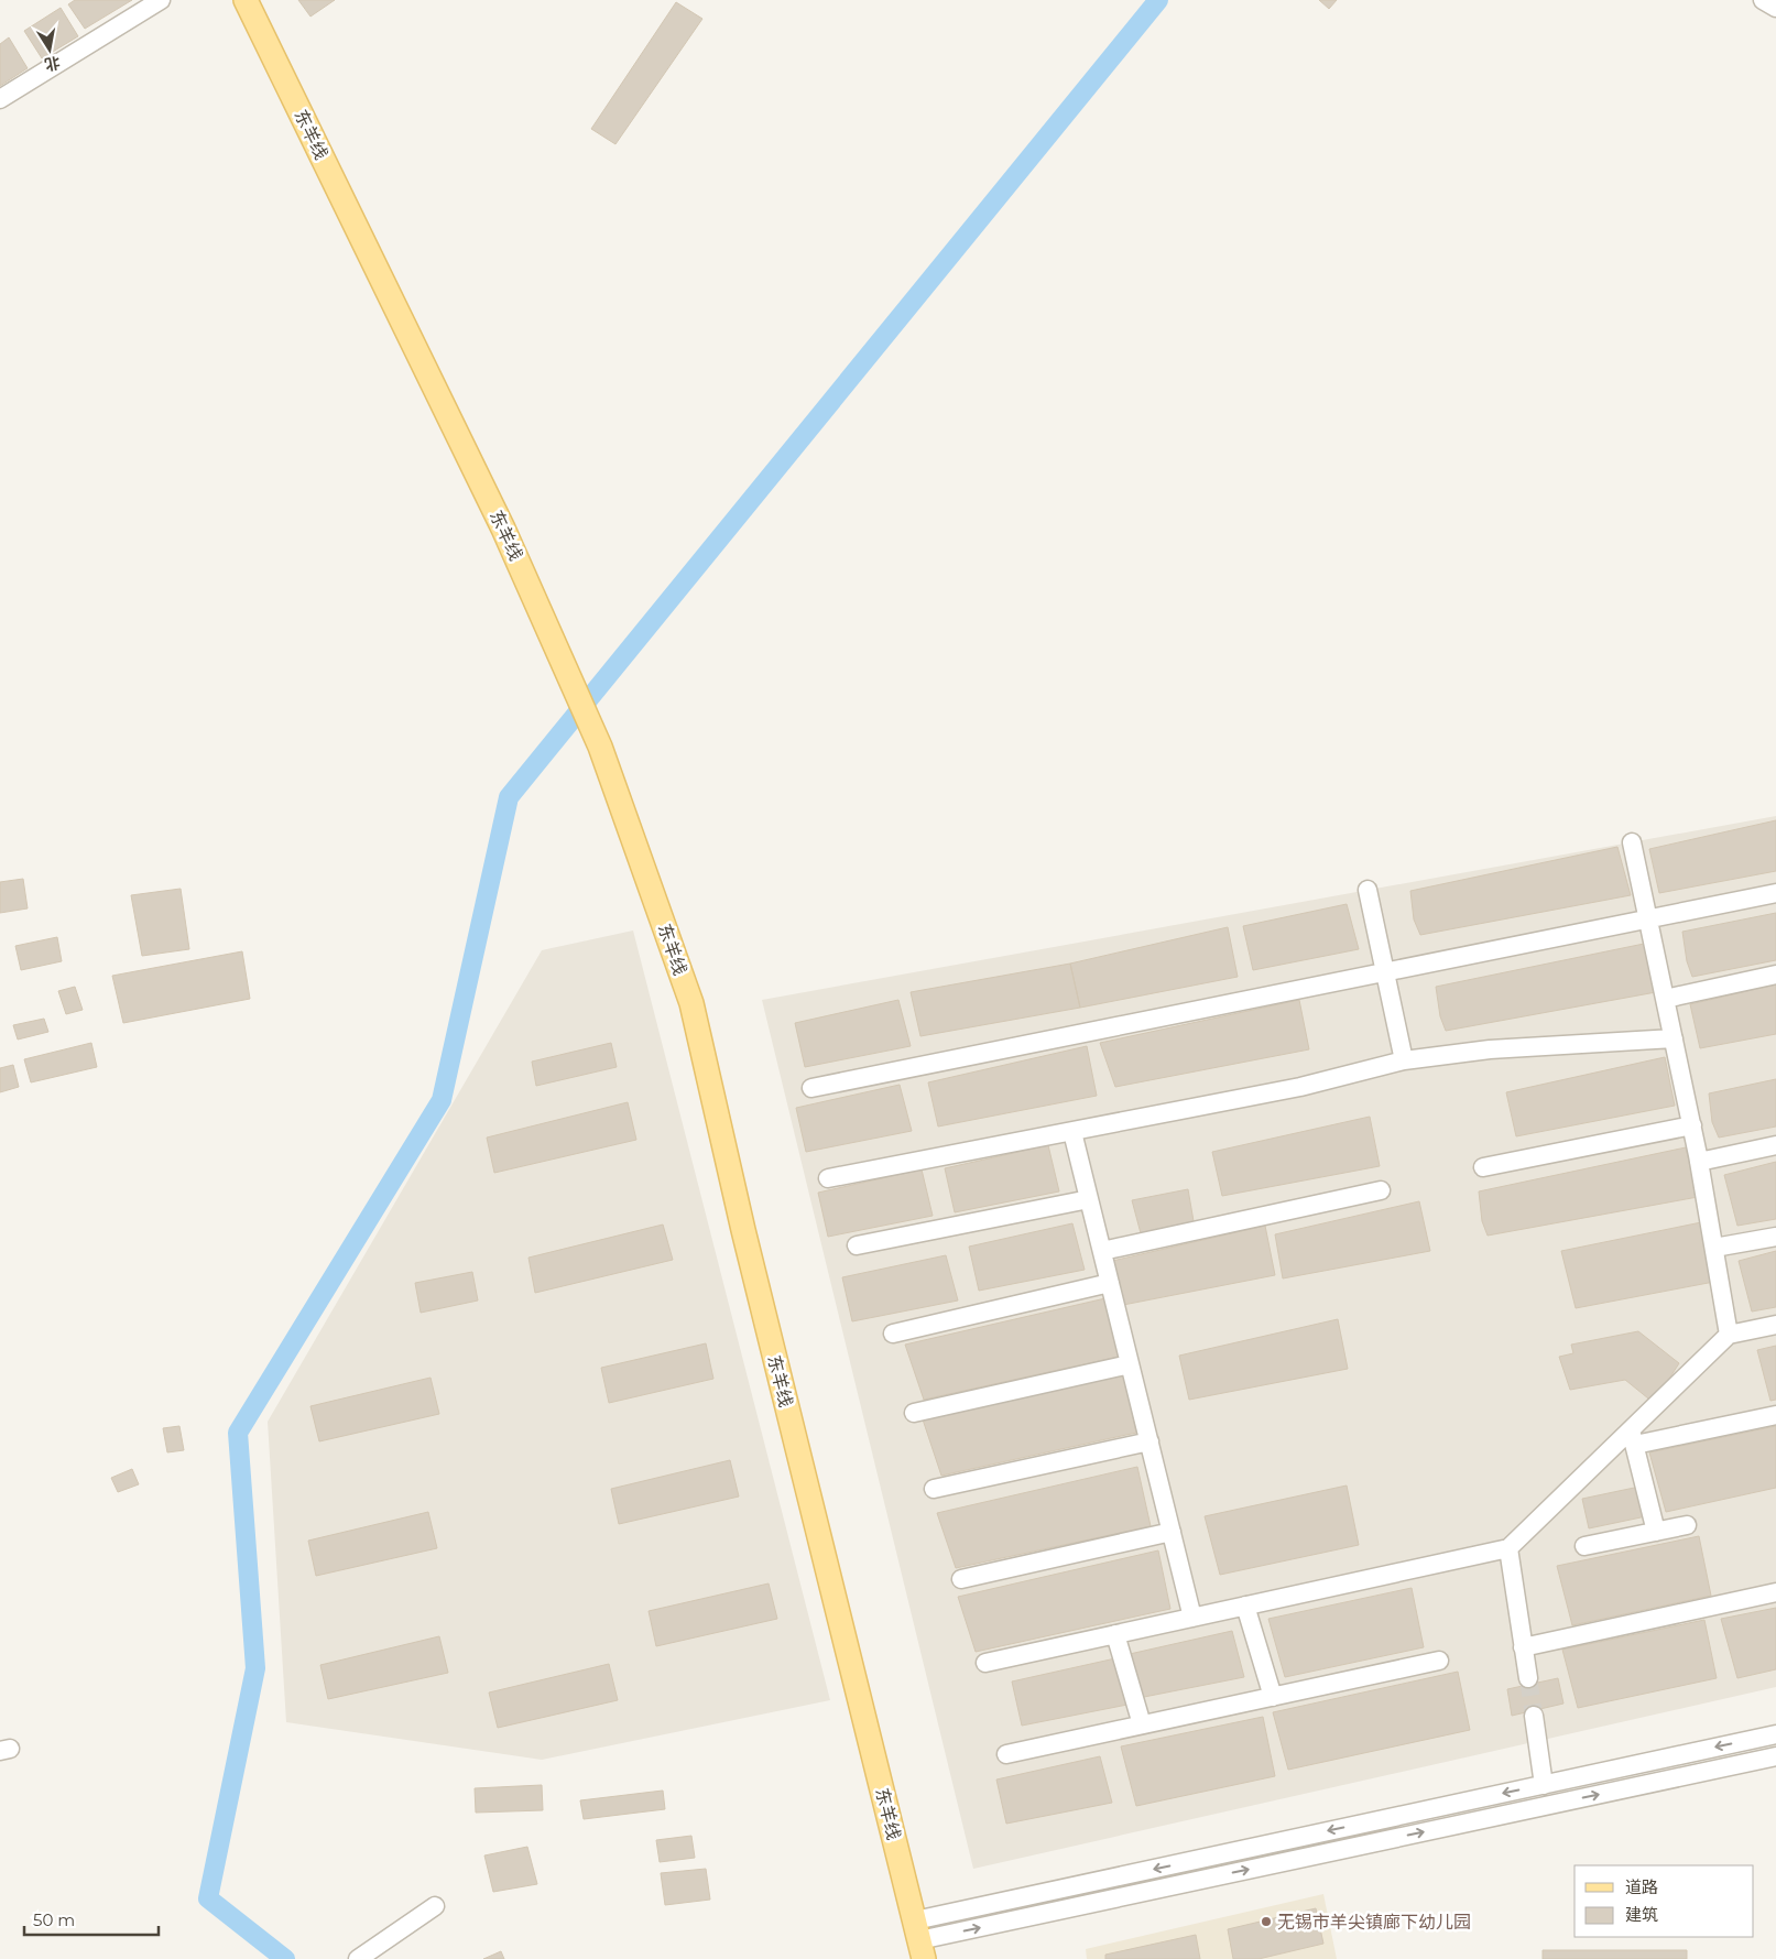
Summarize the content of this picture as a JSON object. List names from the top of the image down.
{
  "streets": {
    "main road": ["东羊线"]
  },
  "places": ["无锡市羊尖镇廊下幼儿园"],
  "legend": ["道路", "建筑"],
  "scale_bar": "50 m",
  "north": "bottom"
}
